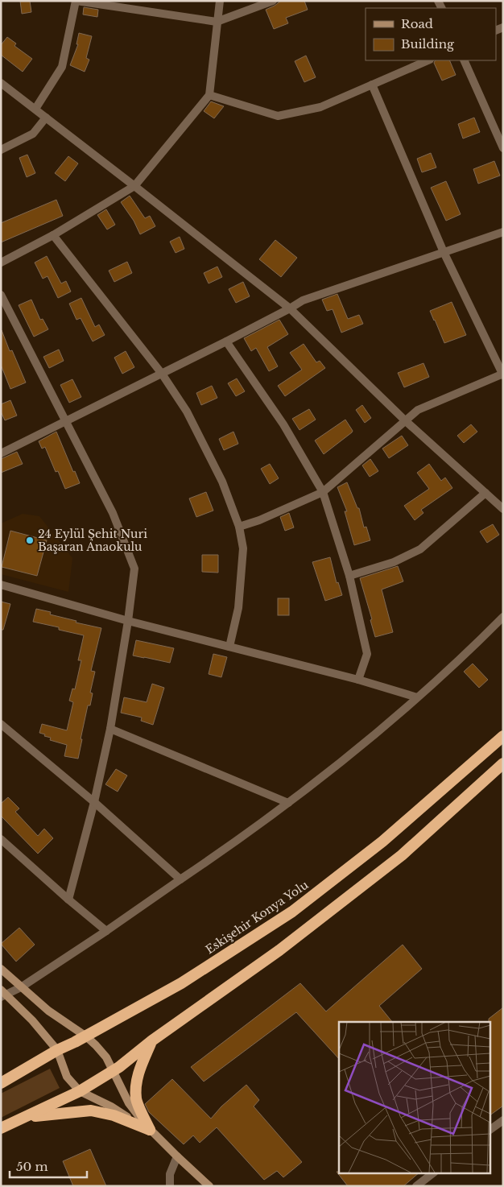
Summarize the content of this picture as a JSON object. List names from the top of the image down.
{
  "streets": {
    "highway": ["Eskişehir Konya Yolu"]
  },
  "places": ["24 Eylül Şehit Nuri Başaran Anaokulu"],
  "legend": ["Road", "Building"],
  "scale_bar": "50 m"
}
